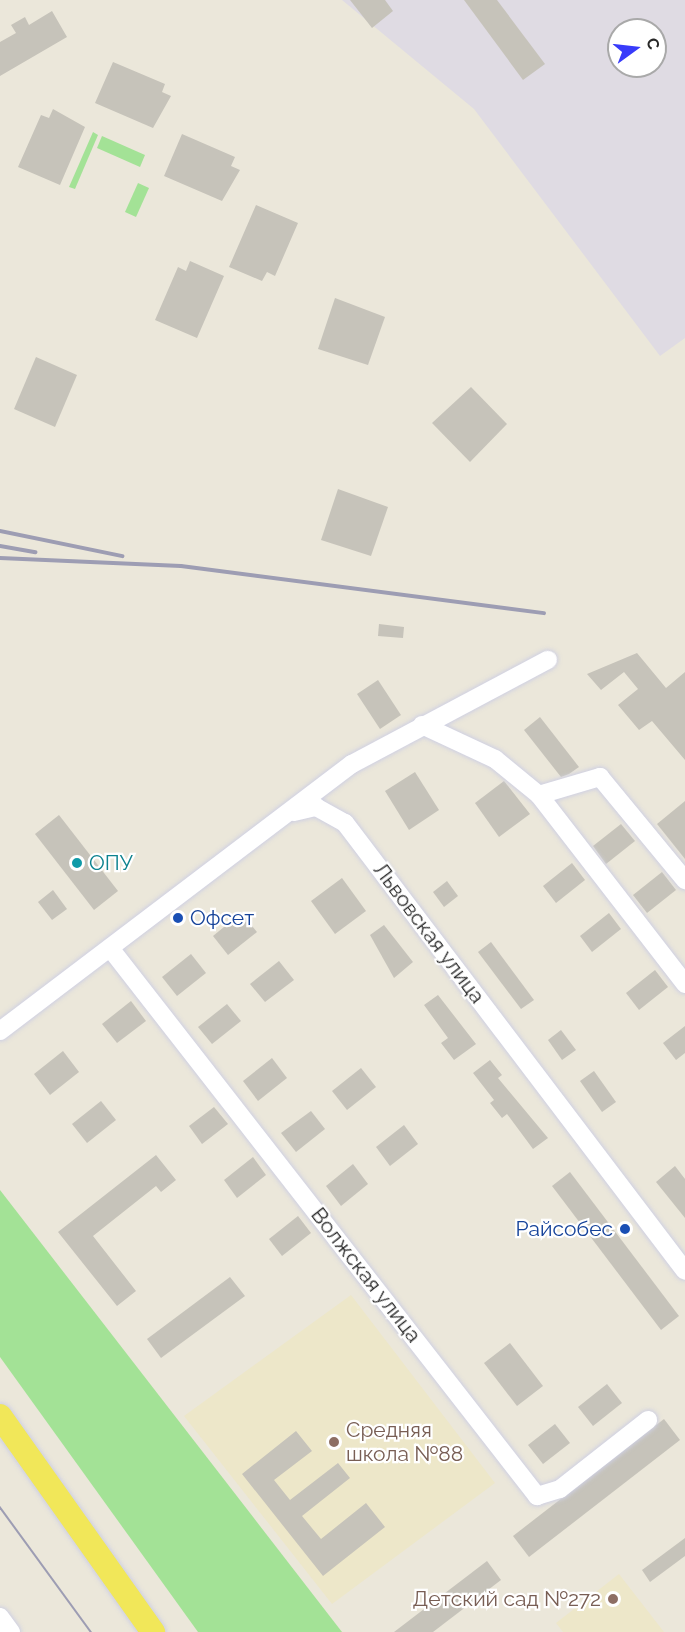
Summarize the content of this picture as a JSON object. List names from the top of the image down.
{
  "streets": {
    "street": ["Львовская улица", "Волжская улица"]
  },
  "crossings": [
    ["Львовская улица", "Волжская улица"]
  ],
  "places": [
    "ОПУ",
    "Офсет",
    "Райсобес",
    "Средняя школа №88",
    "Детский сад №272"
  ],
  "north": "right"
}
